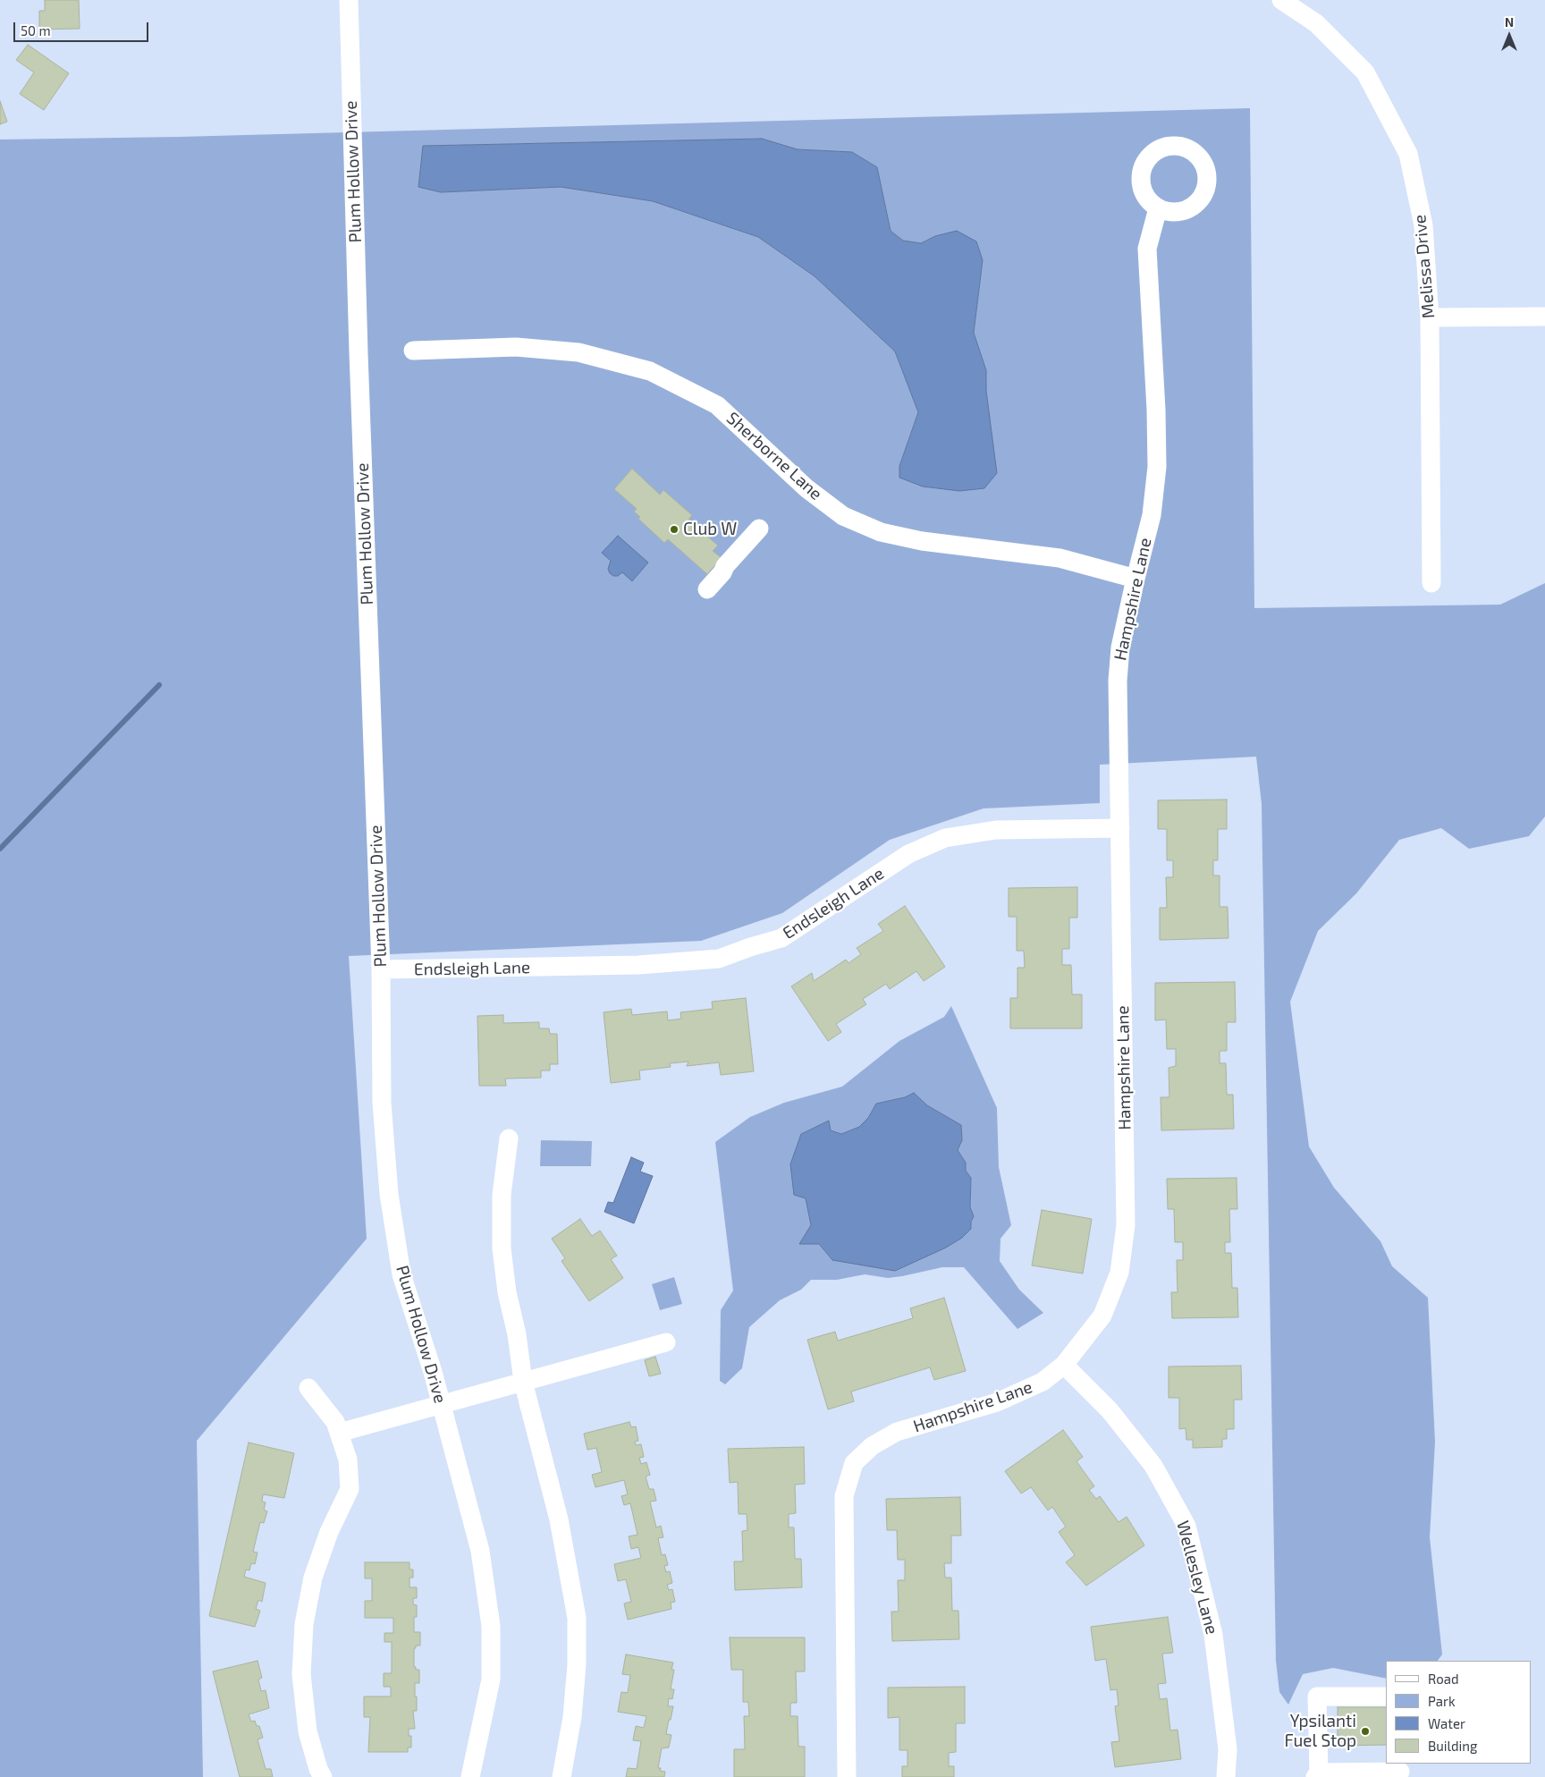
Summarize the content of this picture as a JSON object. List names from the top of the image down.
{
  "streets": {
    "street": [
      "Plum Hollow Drive",
      "Melissa Drive",
      "Sherborne Lane",
      "Hampshire Lane",
      "Endsleigh Lane",
      "Wellesley Lane"
    ]
  },
  "crossings": [
    ["Plum Hollow Drive", "Endsleigh Lane"],
    ["Sherborne Lane", "Hampshire Lane"],
    ["Hampshire Lane", "Endsleigh Lane"],
    ["Hampshire Lane", "Wellesley Lane"]
  ],
  "places": ["Club W", "Ypsilanti Fuel Stop"],
  "legend": [
    "Road",
    "Park",
    "Water",
    "Building"
  ],
  "scale_bar": "50 m",
  "north": "top"
}
